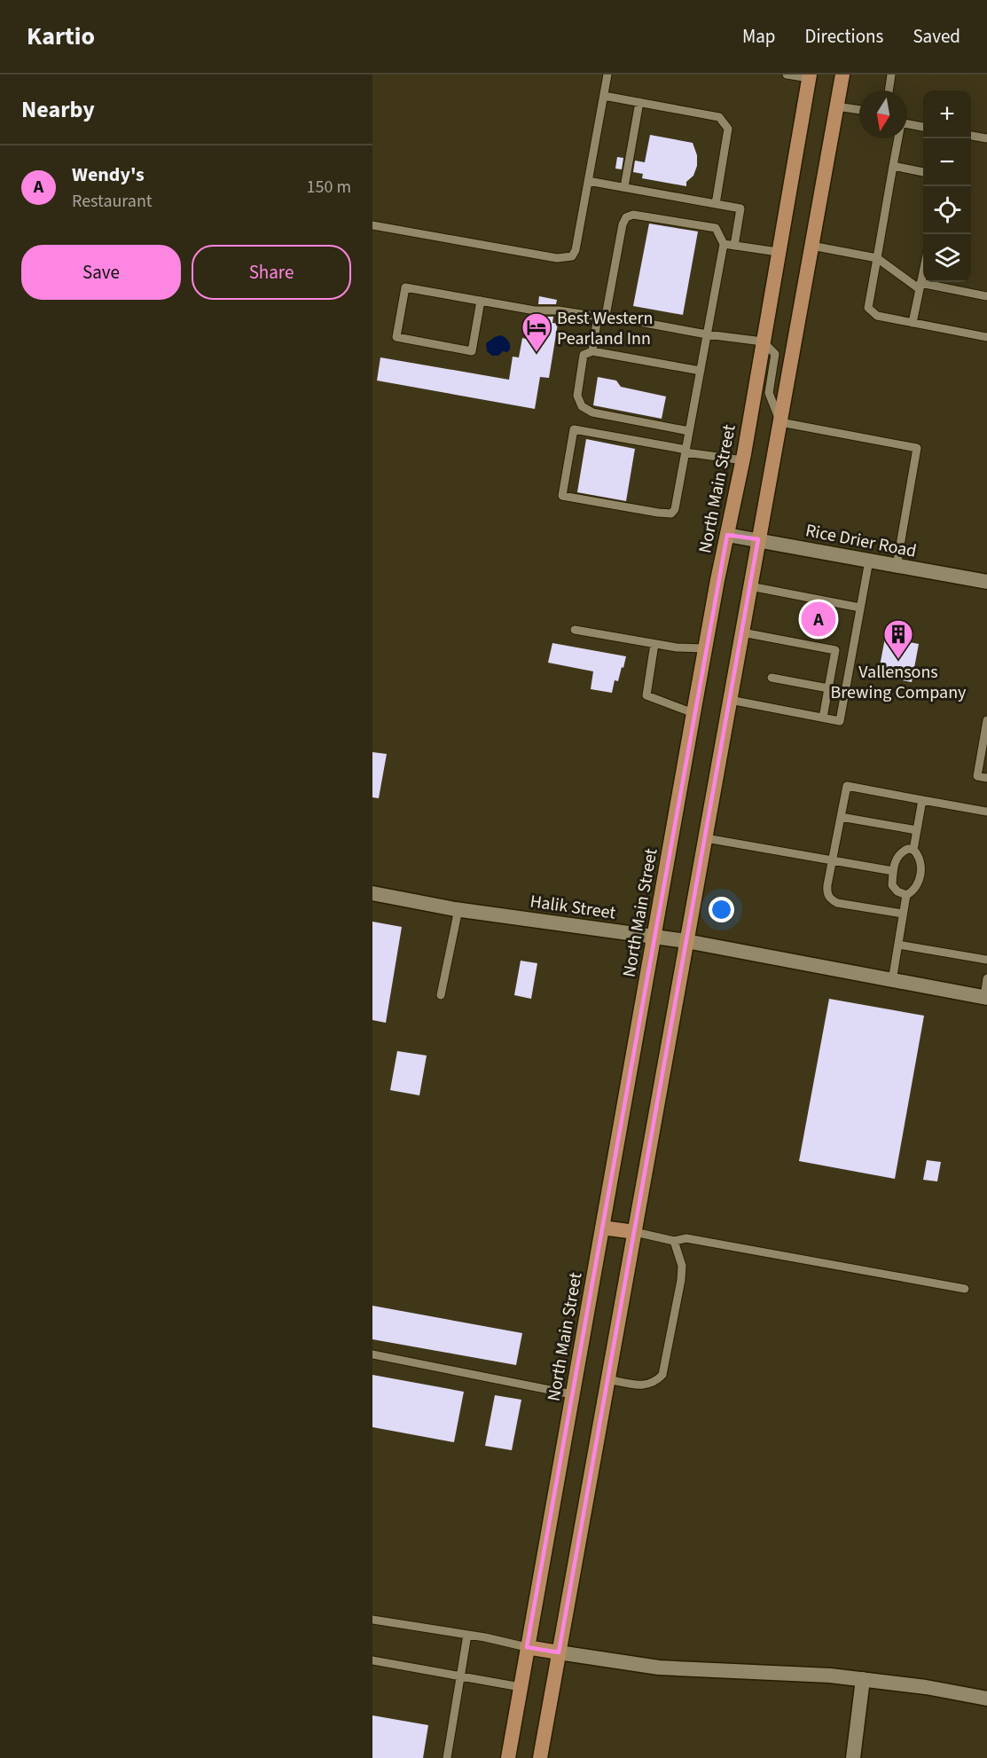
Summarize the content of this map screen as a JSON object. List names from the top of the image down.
{
  "streets": {
    "main road": ["North Main Street"],
    "street": ["Rice Drier Road", "Halik Street"]
  },
  "crossings": [
    ["North Main Street", "Rice Drier Road"],
    ["North Main Street", "Halik Street"]
  ],
  "places": {
    "hotel": ["Best Western Pearland Inn"],
    "building": ["Vallensons Brewing Company"]
  },
  "north": "bottom",
  "page": {
    "header": "Kartio",
    "nav": ["Map", "Directions", "Saved"],
    "heading": "Nearby",
    "map_buttons": ["+", "−"],
    "list": [
      {
        "mark": "A",
        "name": "Wendy's",
        "note": "Restaurant",
        "value": "150 m"
      }
    ],
    "buttons": ["Save", "Share"],
    "pins": "A"
  }
}
